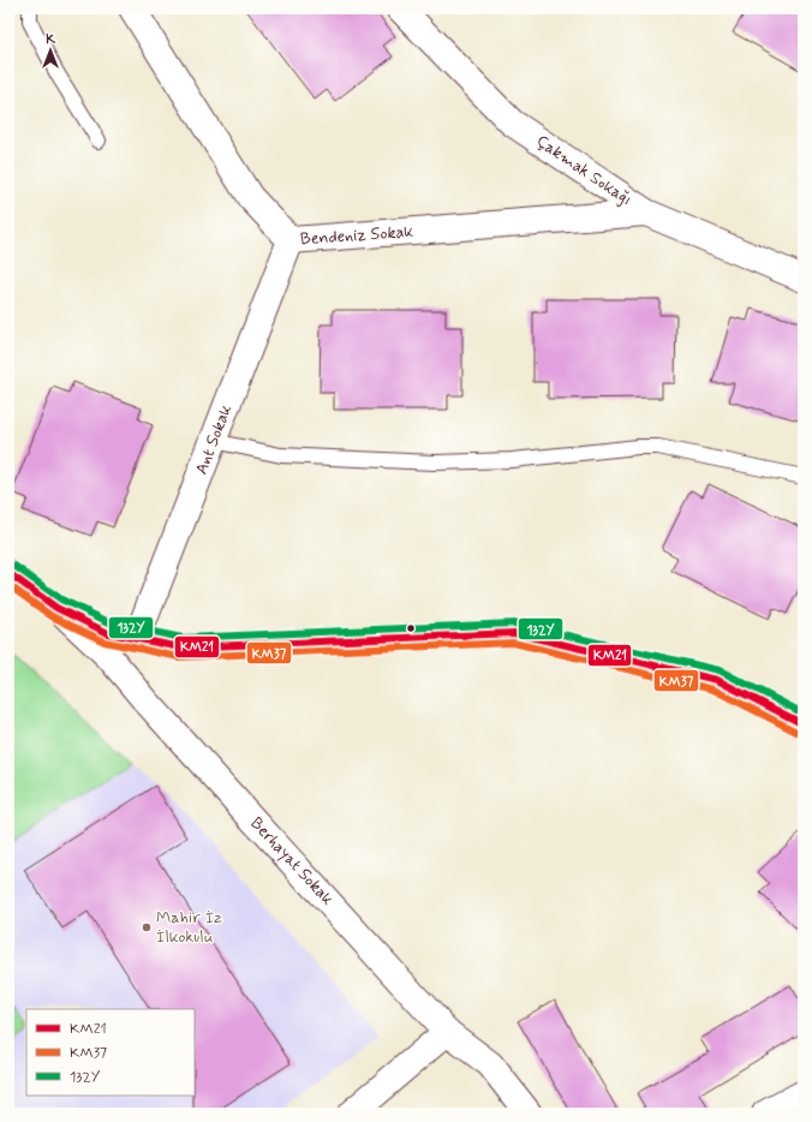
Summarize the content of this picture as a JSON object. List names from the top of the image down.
{
  "streets": {
    "street": [
      "Çakmak Sokağı",
      "Bendeniz Sokak",
      "Ant Sokak",
      "Berhayat Sokak"
    ]
  },
  "crossings": [
    ["Çakmak Sokağı", "Bendeniz Sokak"],
    ["Bendeniz Sokak", "Ant Sokak"]
  ],
  "places": ["Mahir İz İlkokulu"],
  "lines": ["transit line 132Y", "transit line KM21", "transit line KM37"],
  "legend": ["KM21", "KM37", "132Y"],
  "north": "top"
}
